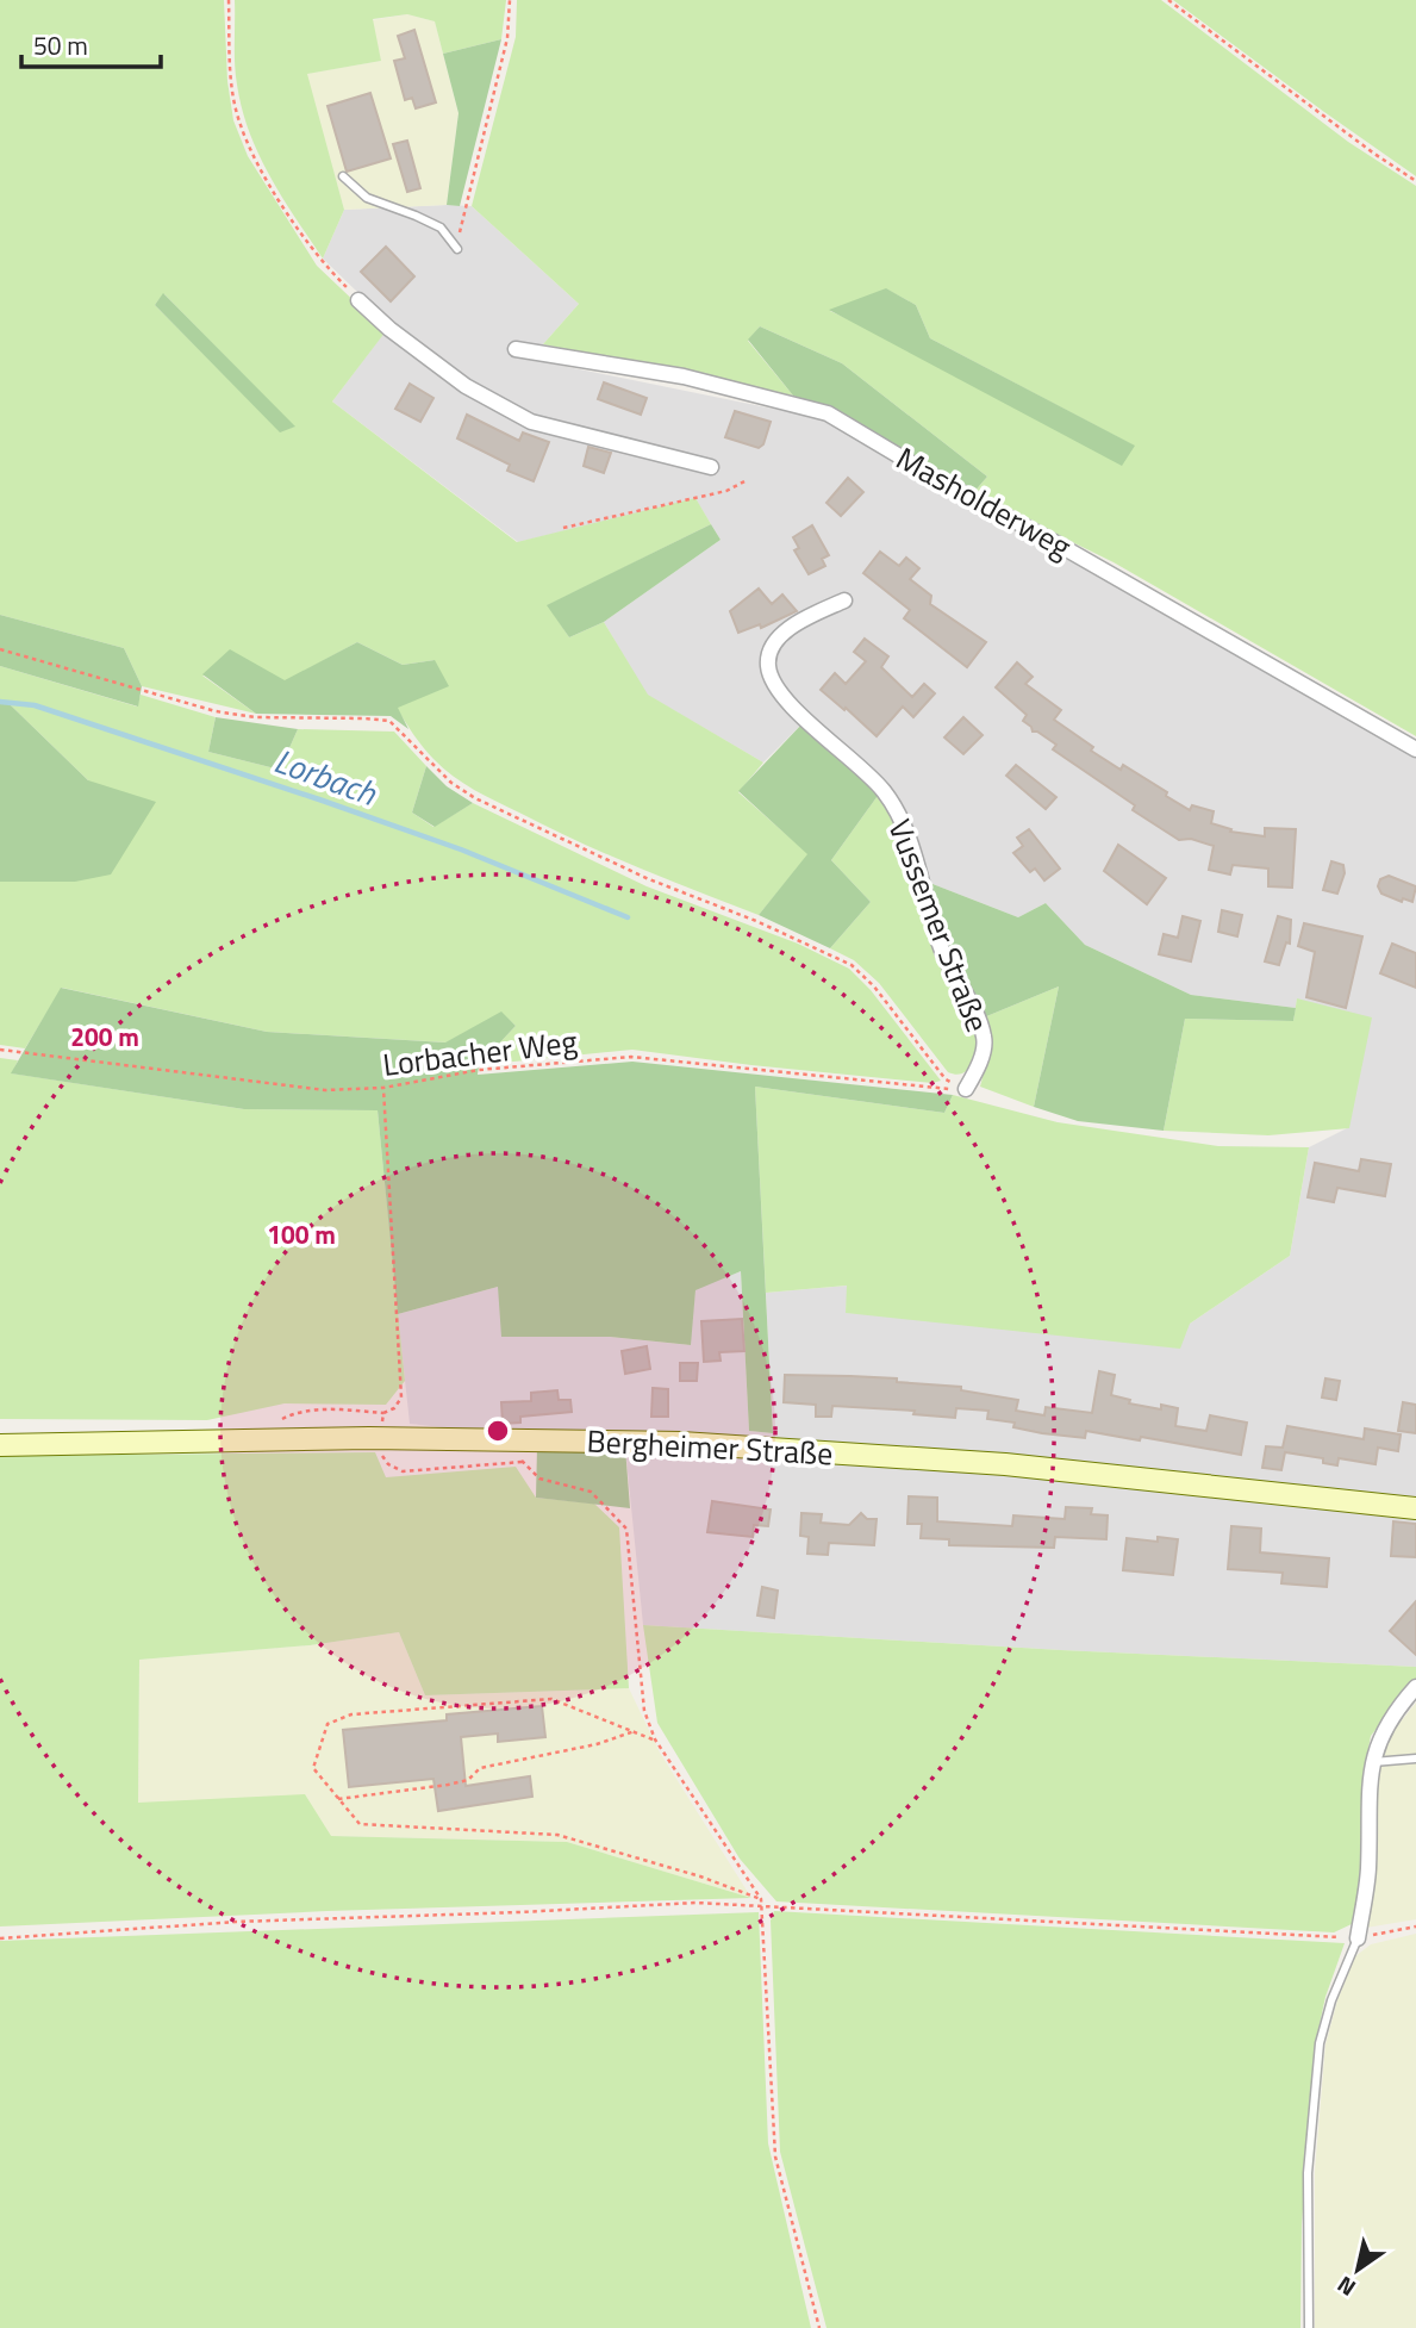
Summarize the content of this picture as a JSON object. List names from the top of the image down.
{
  "streets": {
    "street": ["Masholderweg", "Vussemer Straße", "Bergheimer Straße"],
    "path": ["Lorbacher Weg"]
  },
  "crossings": [
    ["Vussemer Straße", "Lorbacher Weg"]
  ],
  "water": ["Lorbach"],
  "scale_bar": "50 m",
  "north": "bottom left",
  "rings": ["200 m", "100 m"]
}
